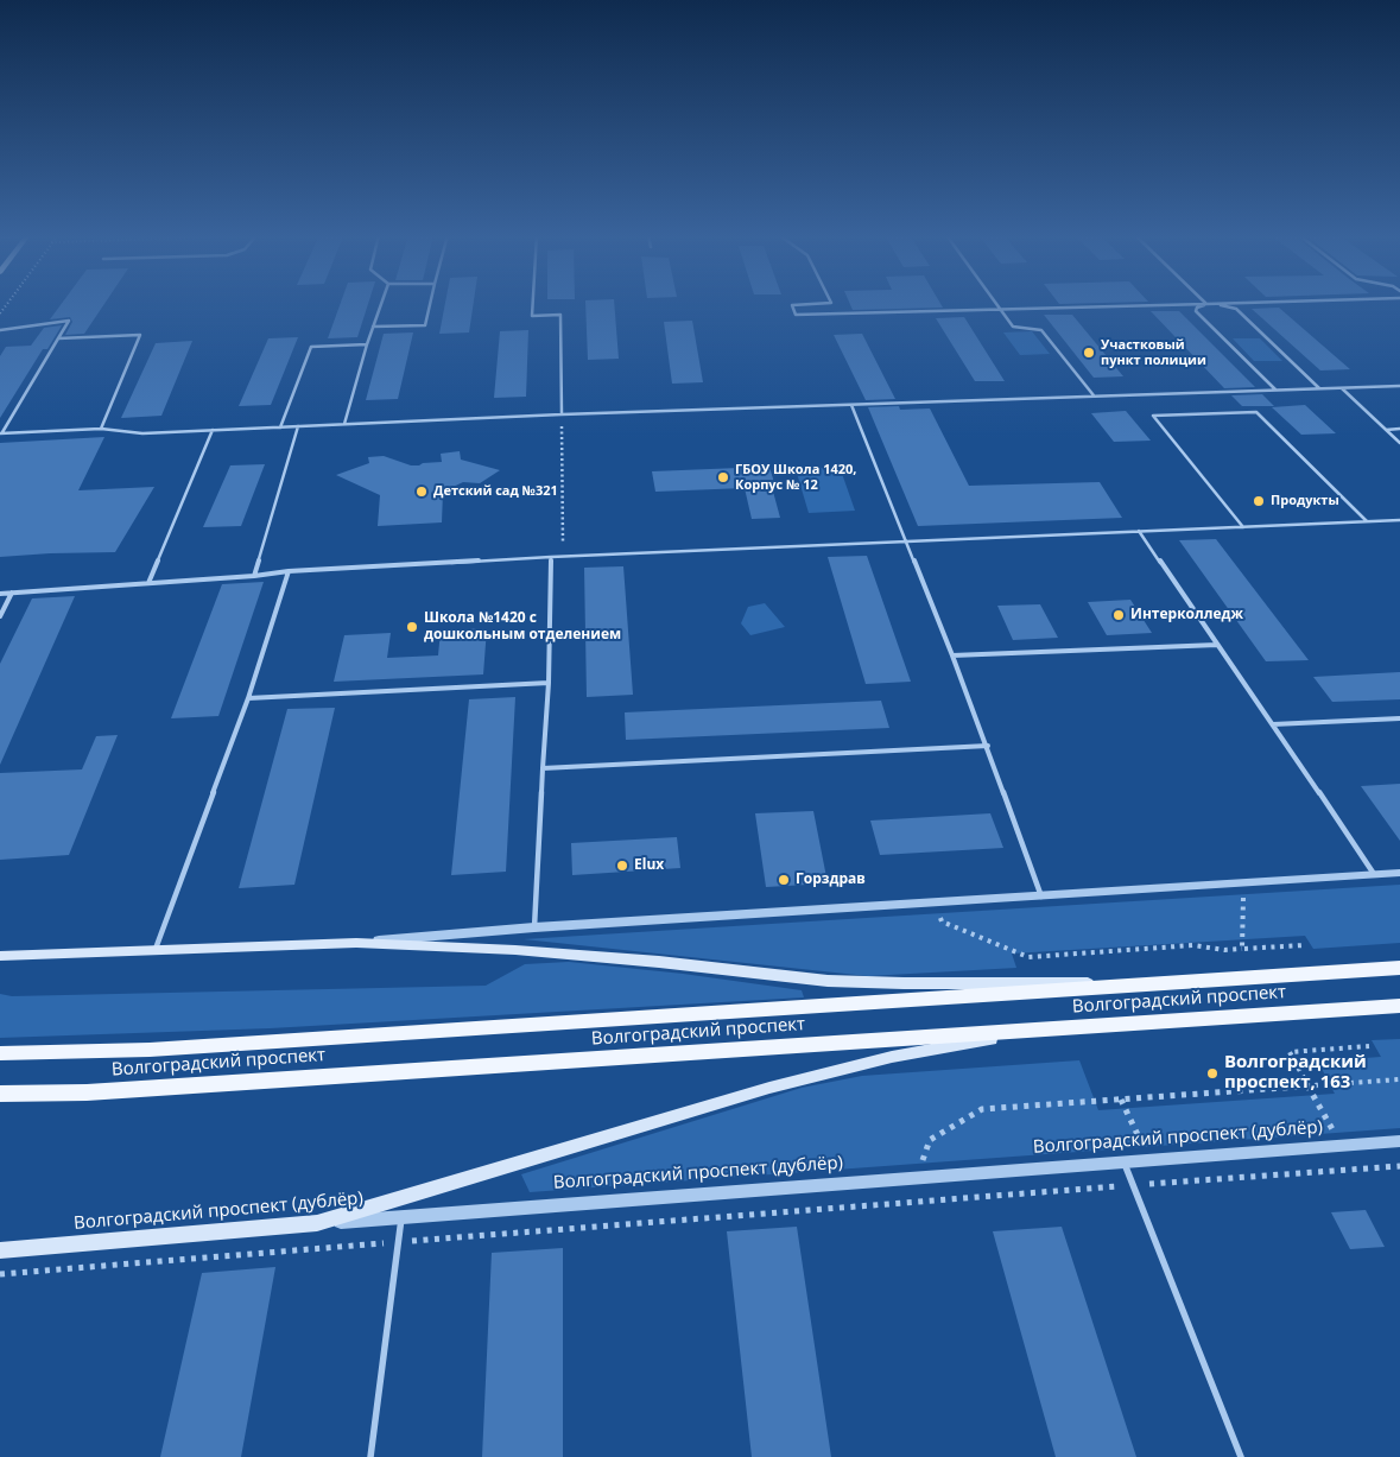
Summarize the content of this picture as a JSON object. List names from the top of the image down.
{
  "streets": {
    "main road": ["Волгоградский проспект", "Волгоградский проспект (дублёр)"]
  },
  "places": [
    "Участковый пункт полиции",
    "ГБОУ Школа 1420, Корпус № 12",
    "Детский сад №321",
    "Продукты",
    "Интерколледж",
    "Школа №1420 с дошкольным отделением",
    "Elux",
    "Горздрав",
    "Волгоградский проспект, 163"
  ]
}
